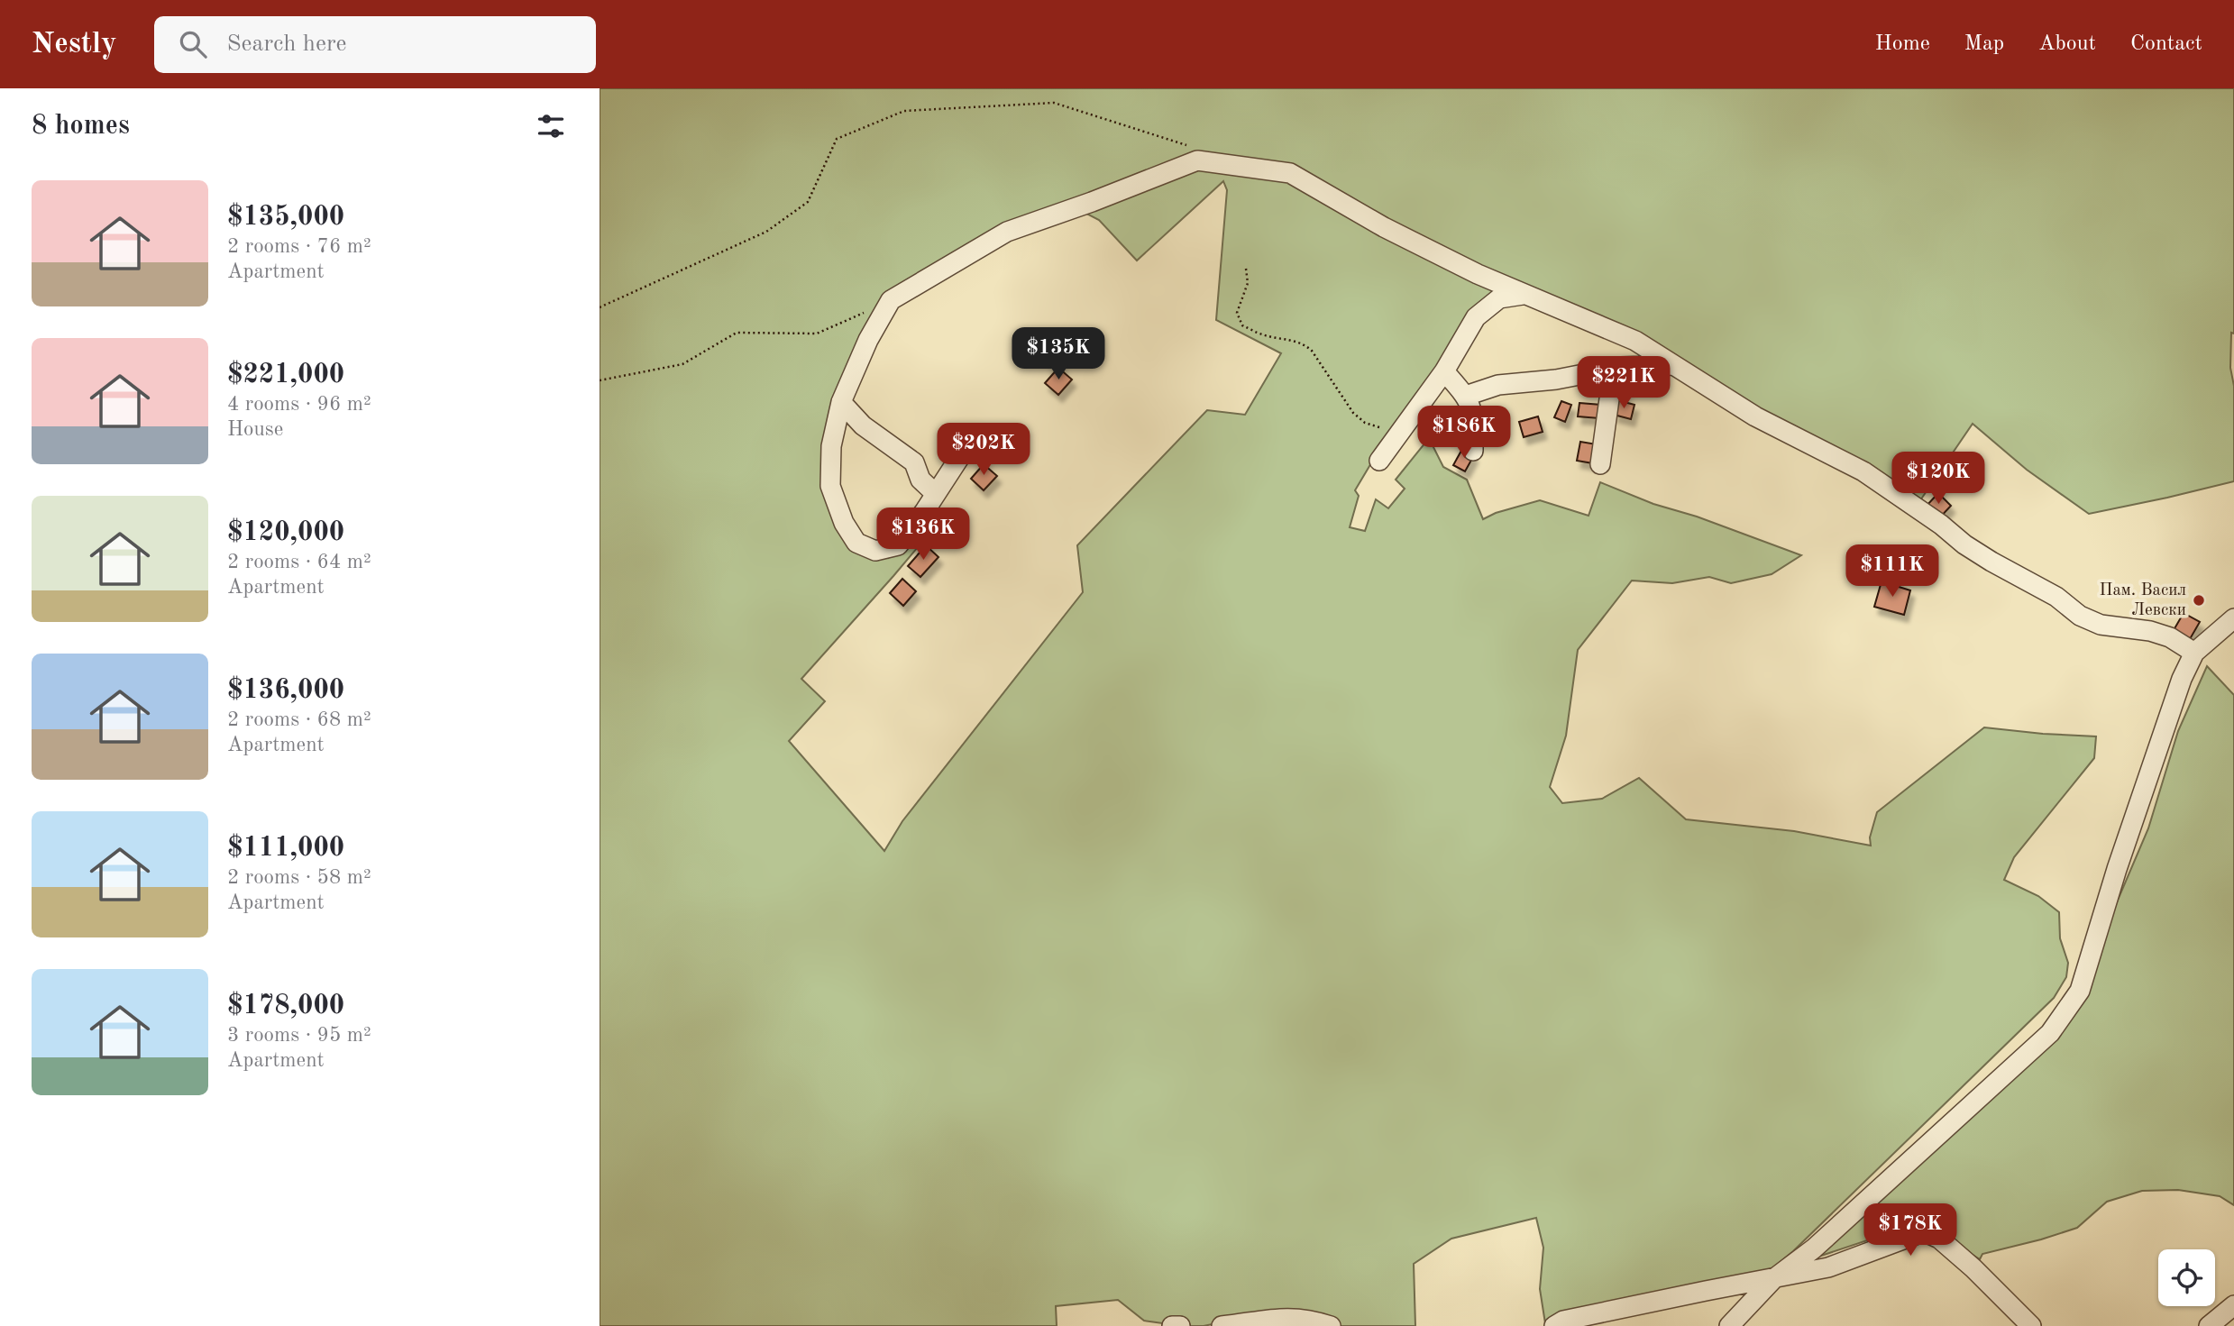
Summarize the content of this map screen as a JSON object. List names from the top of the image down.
{
  "places": ["Пам. Васил Левски"],
  "page": {
    "header": "Nestly",
    "search": "Search here",
    "nav": [
      "Home",
      "Map",
      "About",
      "Contact"
    ],
    "heading": "8 homes",
    "list": [
      {
        "name": "$135,000",
        "note": "2 rooms · 76 m² · Apartment"
      },
      {
        "name": "$221,000",
        "note": "4 rooms · 96 m² · House"
      },
      {
        "name": "$120,000",
        "note": "2 rooms · 64 m² · Apartment"
      },
      {
        "name": "$136,000",
        "note": "2 rooms · 68 m² · Apartment"
      },
      {
        "name": "$111,000",
        "note": "2 rooms · 58 m² · Apartment"
      },
      {
        "name": "$178,000",
        "note": "3 rooms · 95 m² · Apartment"
      }
    ],
    "price": [
      "$135K",
      "$221K",
      "$186K",
      "$202K",
      "$120K",
      "$136K",
      "$111K",
      "$178K"
    ]
  }
}
